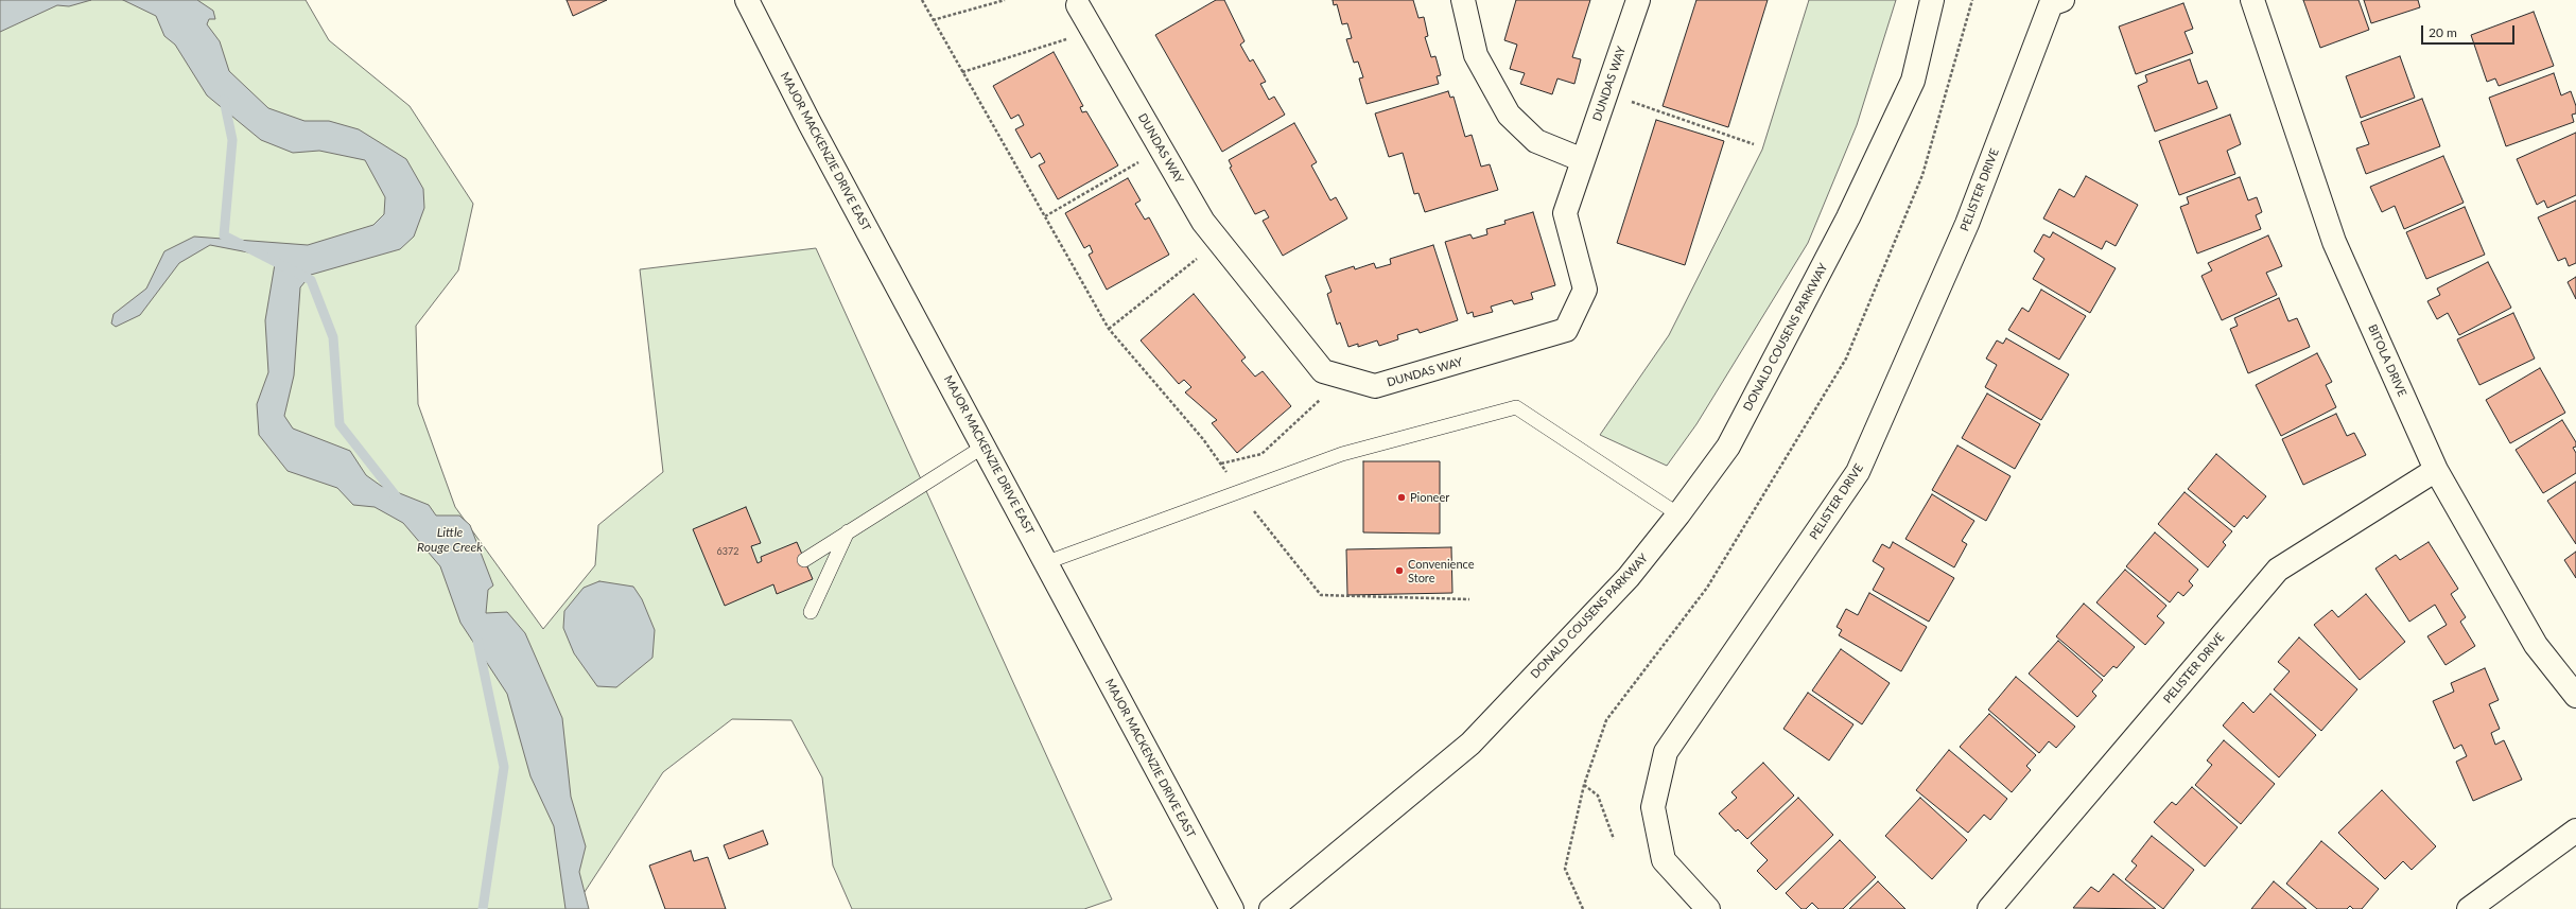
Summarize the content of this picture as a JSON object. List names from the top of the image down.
{
  "streets": {
    "street": [
      "DUNDAS WAY",
      "MAJOR MACKENZIE DRIVE EAST",
      "PELISTER DRIVE",
      "DONALD COUSENS PARKWAY",
      "BITOLA DRIVE"
    ]
  },
  "crossings": [
    ["PELISTER DRIVE", "BITOLA DRIVE"]
  ],
  "water": ["Little Rouge Creek"],
  "places": ["Pioneer", "Convenience Store"],
  "house_numbers": ["6372"],
  "scale_bar": "20 m"
}
